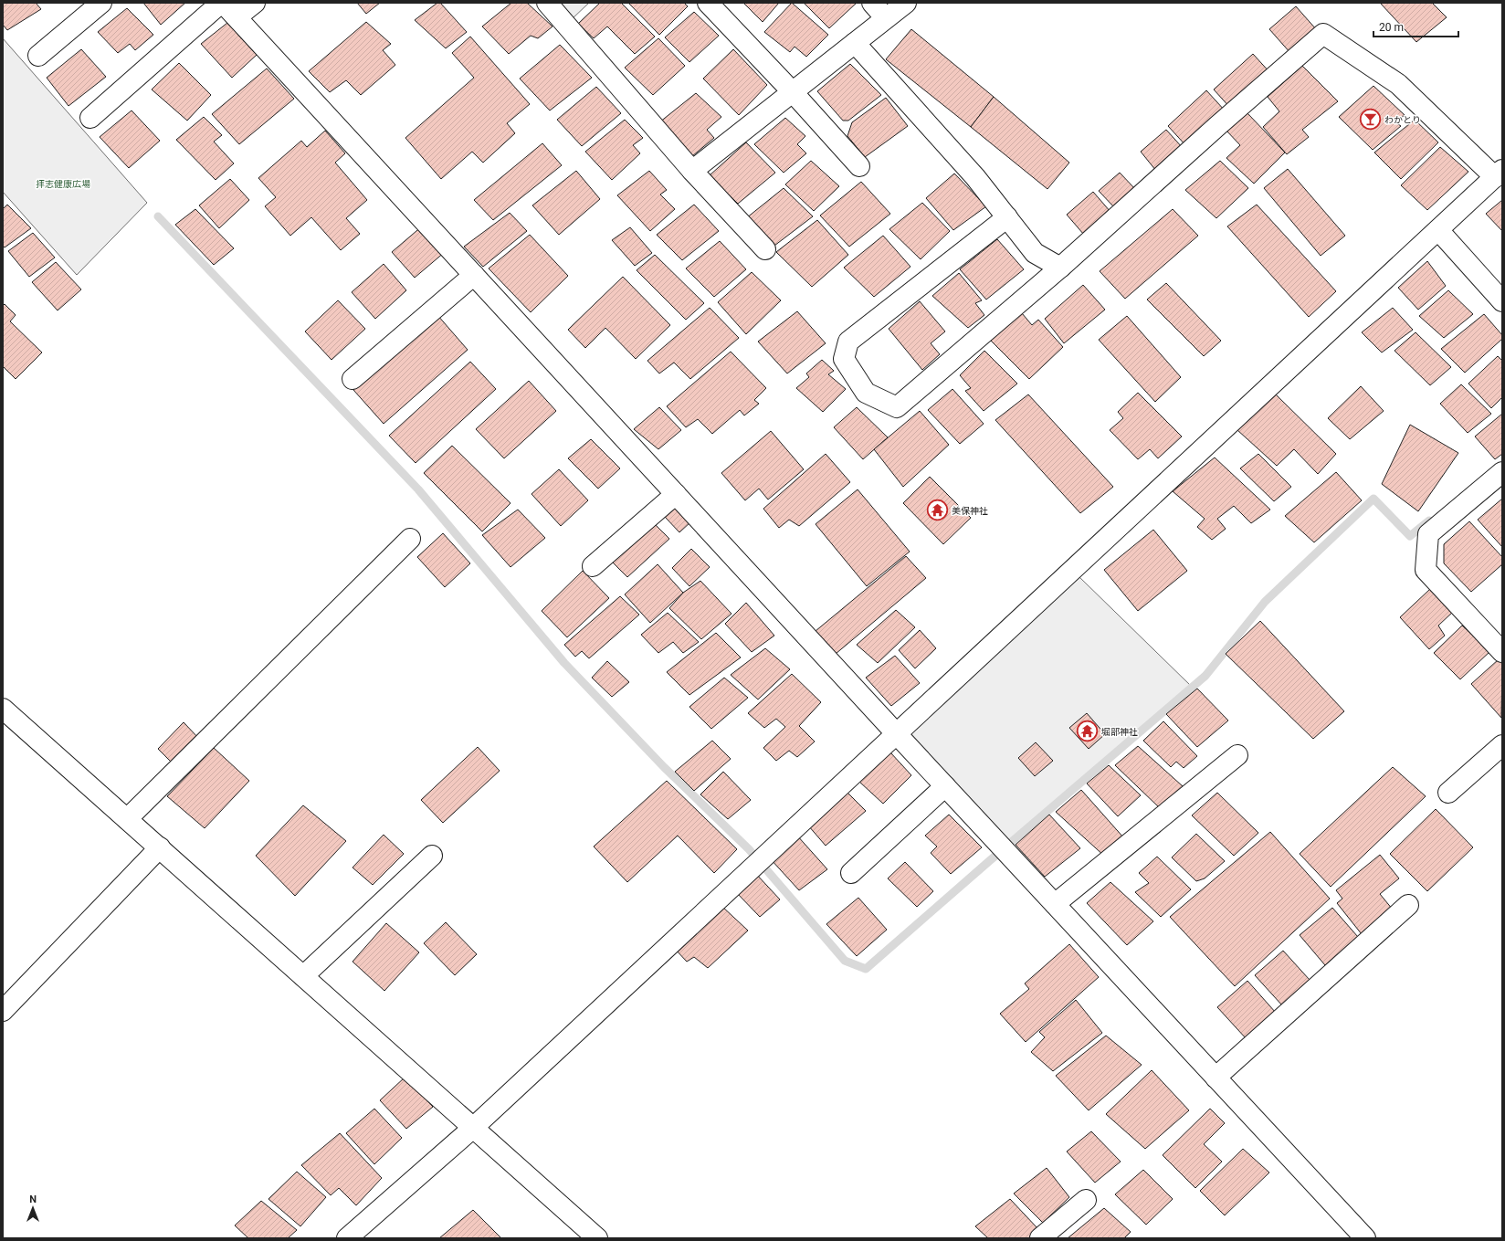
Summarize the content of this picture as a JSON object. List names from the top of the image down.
{
  "parks": ["拝志健康広場"],
  "places": {
    "bar": ["わかとり"],
    "temple": ["美保神社", "堀部神社"]
  },
  "scale_bar": "20 m",
  "north": "top"
}
